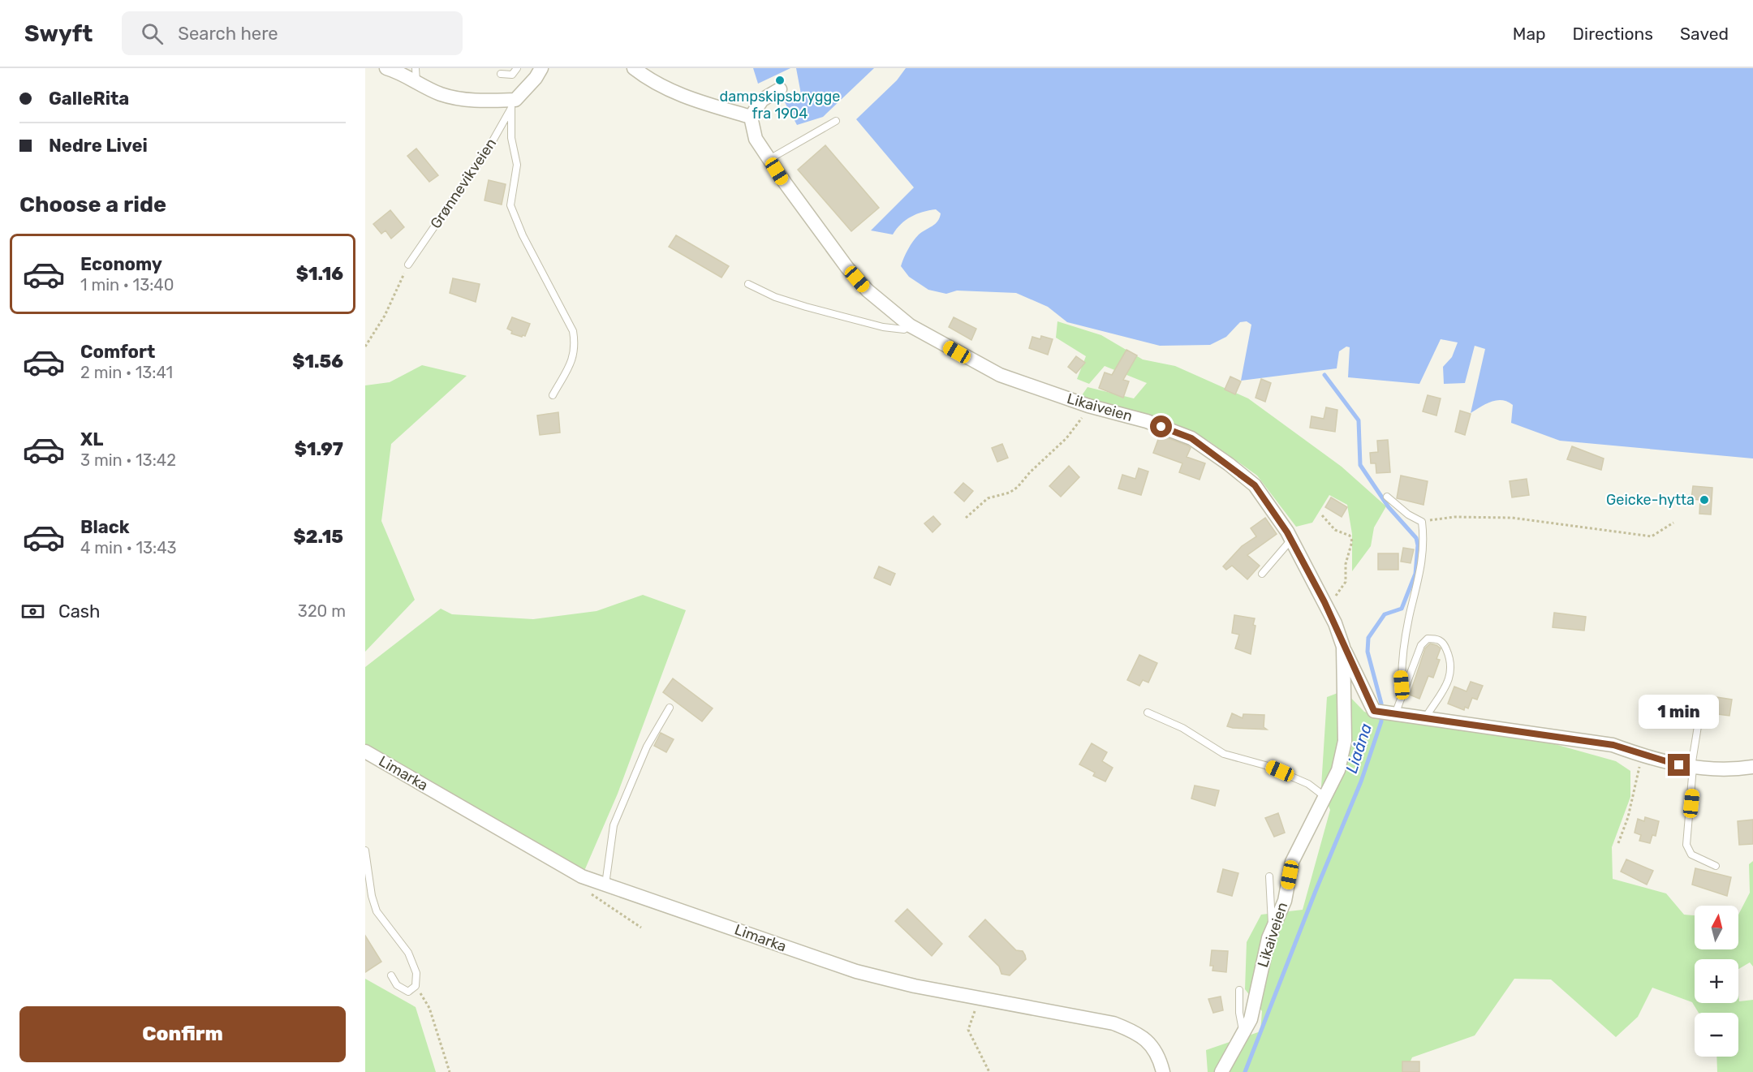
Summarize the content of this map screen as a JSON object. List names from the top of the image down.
{
  "streets": {
    "street": ["Grønnevikveien", "Likaiveien", "Limarka"]
  },
  "water": ["Liaåna"],
  "places": ["dampskipsbrygge fra 1904", "Geicke-hytta"],
  "north": "top",
  "page": {
    "header": "Swyft",
    "search": "Search here",
    "nav": ["Map", "Directions", "Saved"],
    "banner": ["GalleRita", "Nedre Livei"],
    "heading": "Choose a ride",
    "list": [
      {
        "name": "Economy",
        "note": "1 min · 13:40",
        "value": "$1.16"
      },
      {
        "name": "Comfort",
        "note": "2 min · 13:41",
        "value": "$1.56"
      },
      {
        "name": "XL",
        "note": "3 min · 13:42",
        "value": "$1.97"
      },
      {
        "name": "Black",
        "note": "4 min · 13:43",
        "value": "$2.15"
      }
    ],
    "pay": ["Cash", "320 m"],
    "bubble": "1 min",
    "map_buttons": ["+", "−"],
    "buttons": "Confirm"
  }
}
